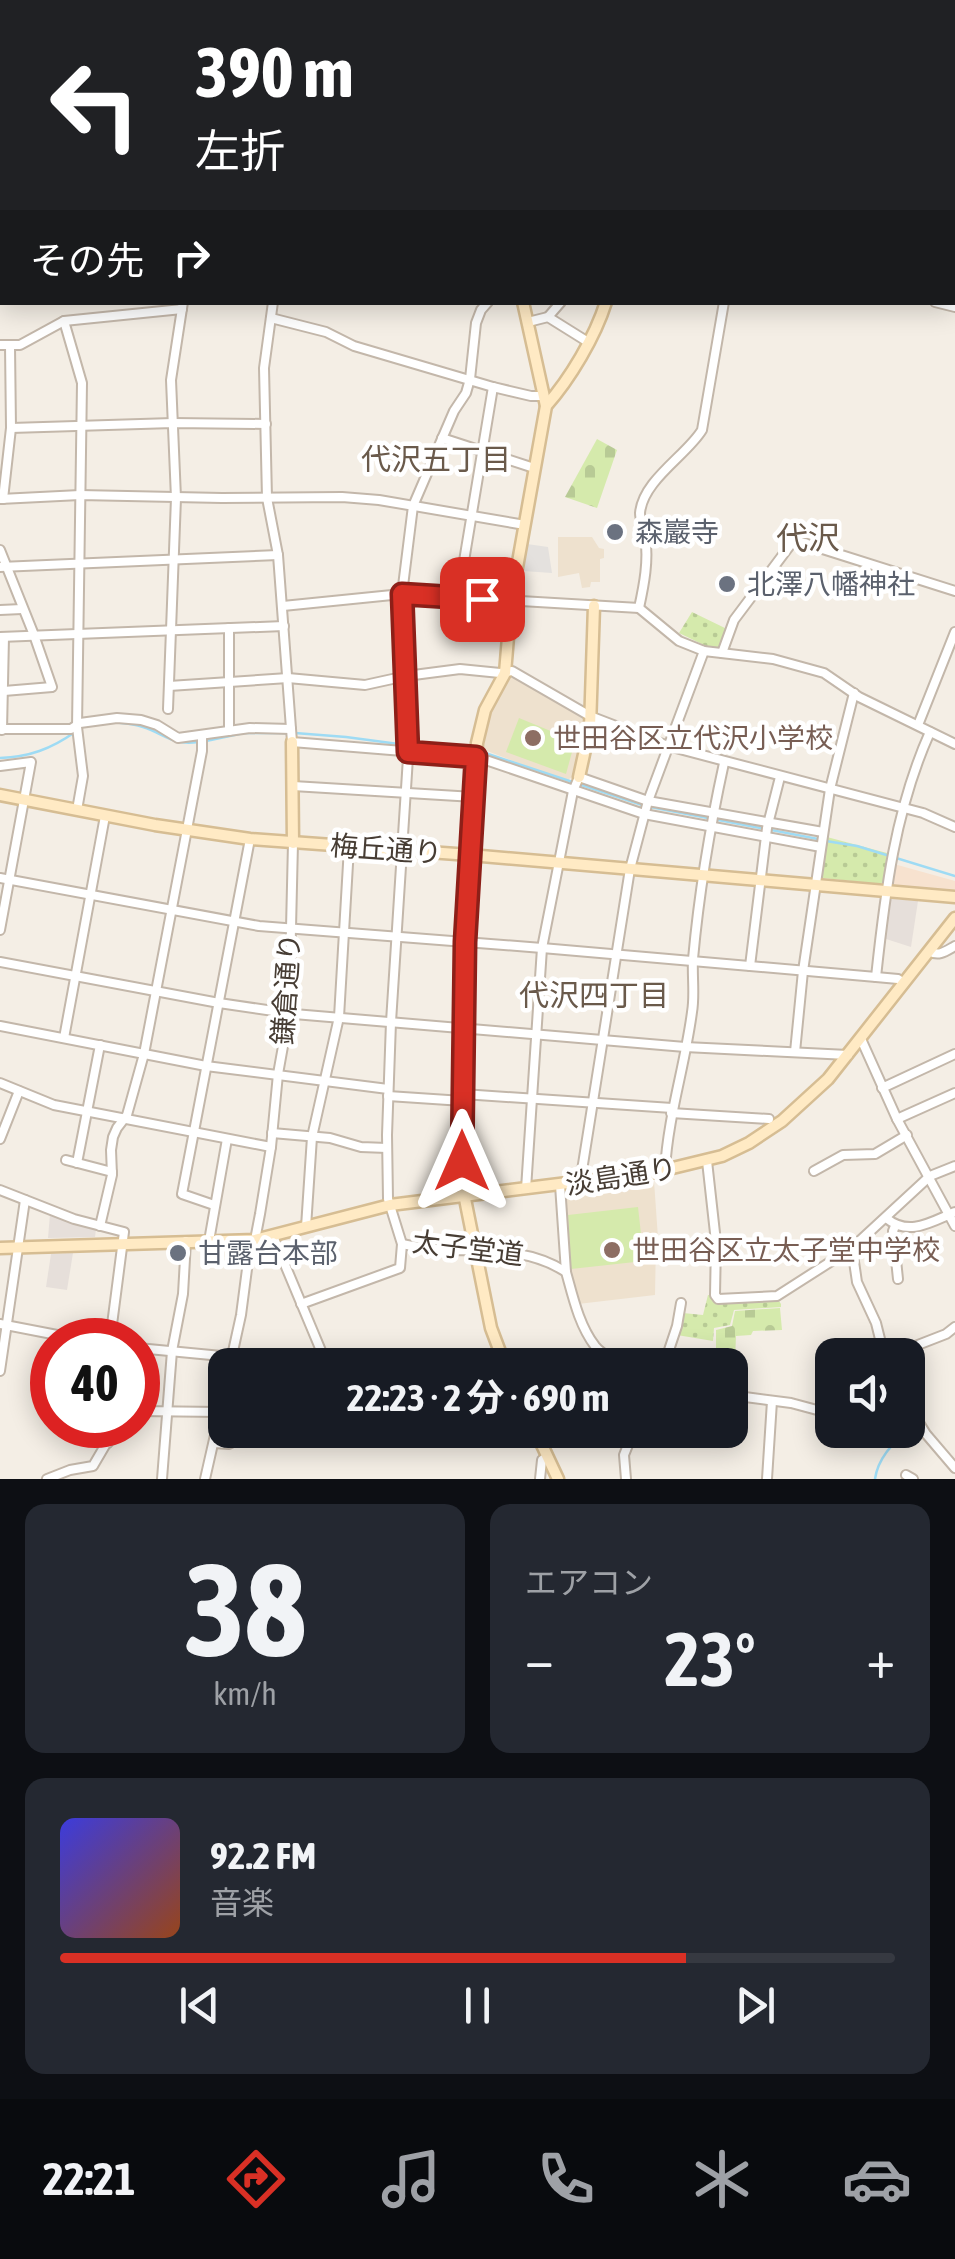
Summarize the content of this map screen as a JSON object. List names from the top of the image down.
{
  "streets": {
    "street": [
      "梅丘通り",
      "鎌倉通り",
      "淡島通り",
      "太子堂道"
    ]
  },
  "crossings": [
    ["梅丘通り", "鎌倉通り"],
    ["梅丘通り", "太子堂道"],
    ["鎌倉通り", "淡島通り"],
    ["淡島通り", "太子堂道"]
  ],
  "districts": ["代沢五丁目", "代沢", "代沢四丁目"],
  "places": [
    "森巖寺",
    "北澤八幡神社",
    "世田谷区立代沢小学校",
    "世田谷区立太子堂中学校",
    "甘露台本部"
  ],
  "page": {
    "turn": ["390 m", "左折"],
    "then": "その先",
    "limit": "40",
    "trip": "22:23 · 2 分 · 690 m",
    "tile": [
      ["38", "km/h"],
      "エアコン"
    ],
    "heat": ["−", "23°", "+"],
    "song": ["92.2 FM", "音楽"],
    "tabs": "22:21"
  }
}
